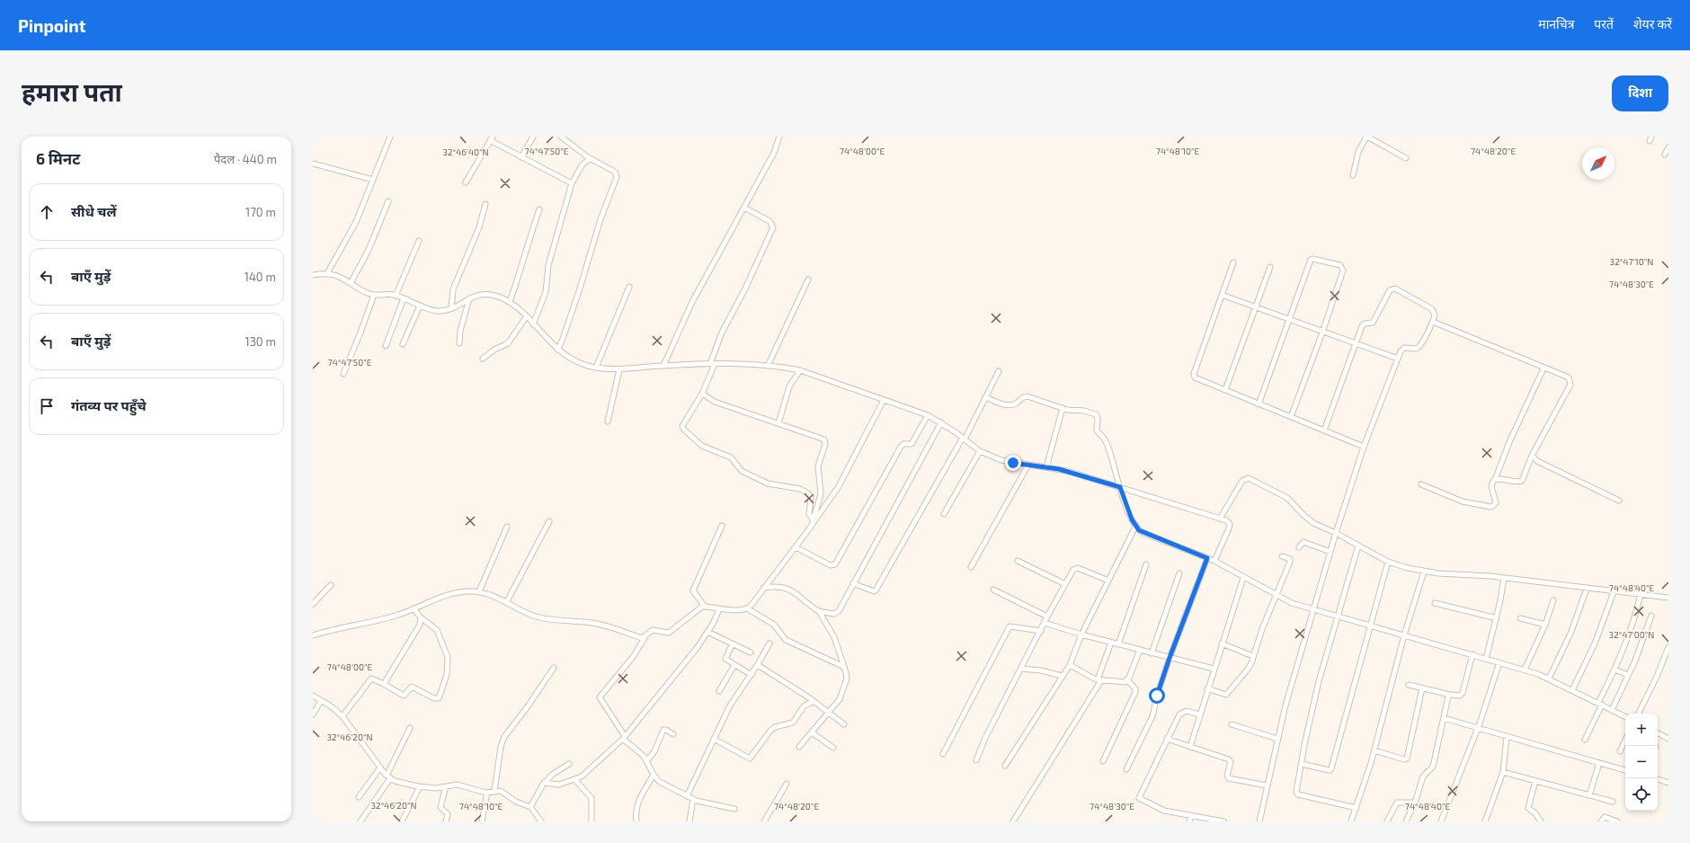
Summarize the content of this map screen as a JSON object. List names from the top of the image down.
{
  "north": "top right",
  "page": {
    "header": "Pinpoint",
    "nav": ["मानचित्र", "परतें", "शेयर करें"],
    "buttons": "दिशा",
    "title": "हमारा पता",
    "heading": ["6 मिनट", "पैदल · 440 m"],
    "list": [
      ["सीधे चलें", "170 m"],
      ["बाएँ मुड़ें", "140 m"],
      ["बाएँ मुड़ें", "130 m"],
      "गंतव्य पर पहुँचे"
    ],
    "map_buttons": ["+", "−"]
  },
  "coordinates": [
    "74°47'50\"E",
    "74°48'00\"E",
    "74°48'10\"E",
    "74°48'20\"E",
    "32°46'40\"N",
    "32°47'10\"N",
    "74°48'30\"E",
    "74°48'40\"E",
    "32°47'00\"N",
    "32°46'20\"N"
  ]
}
